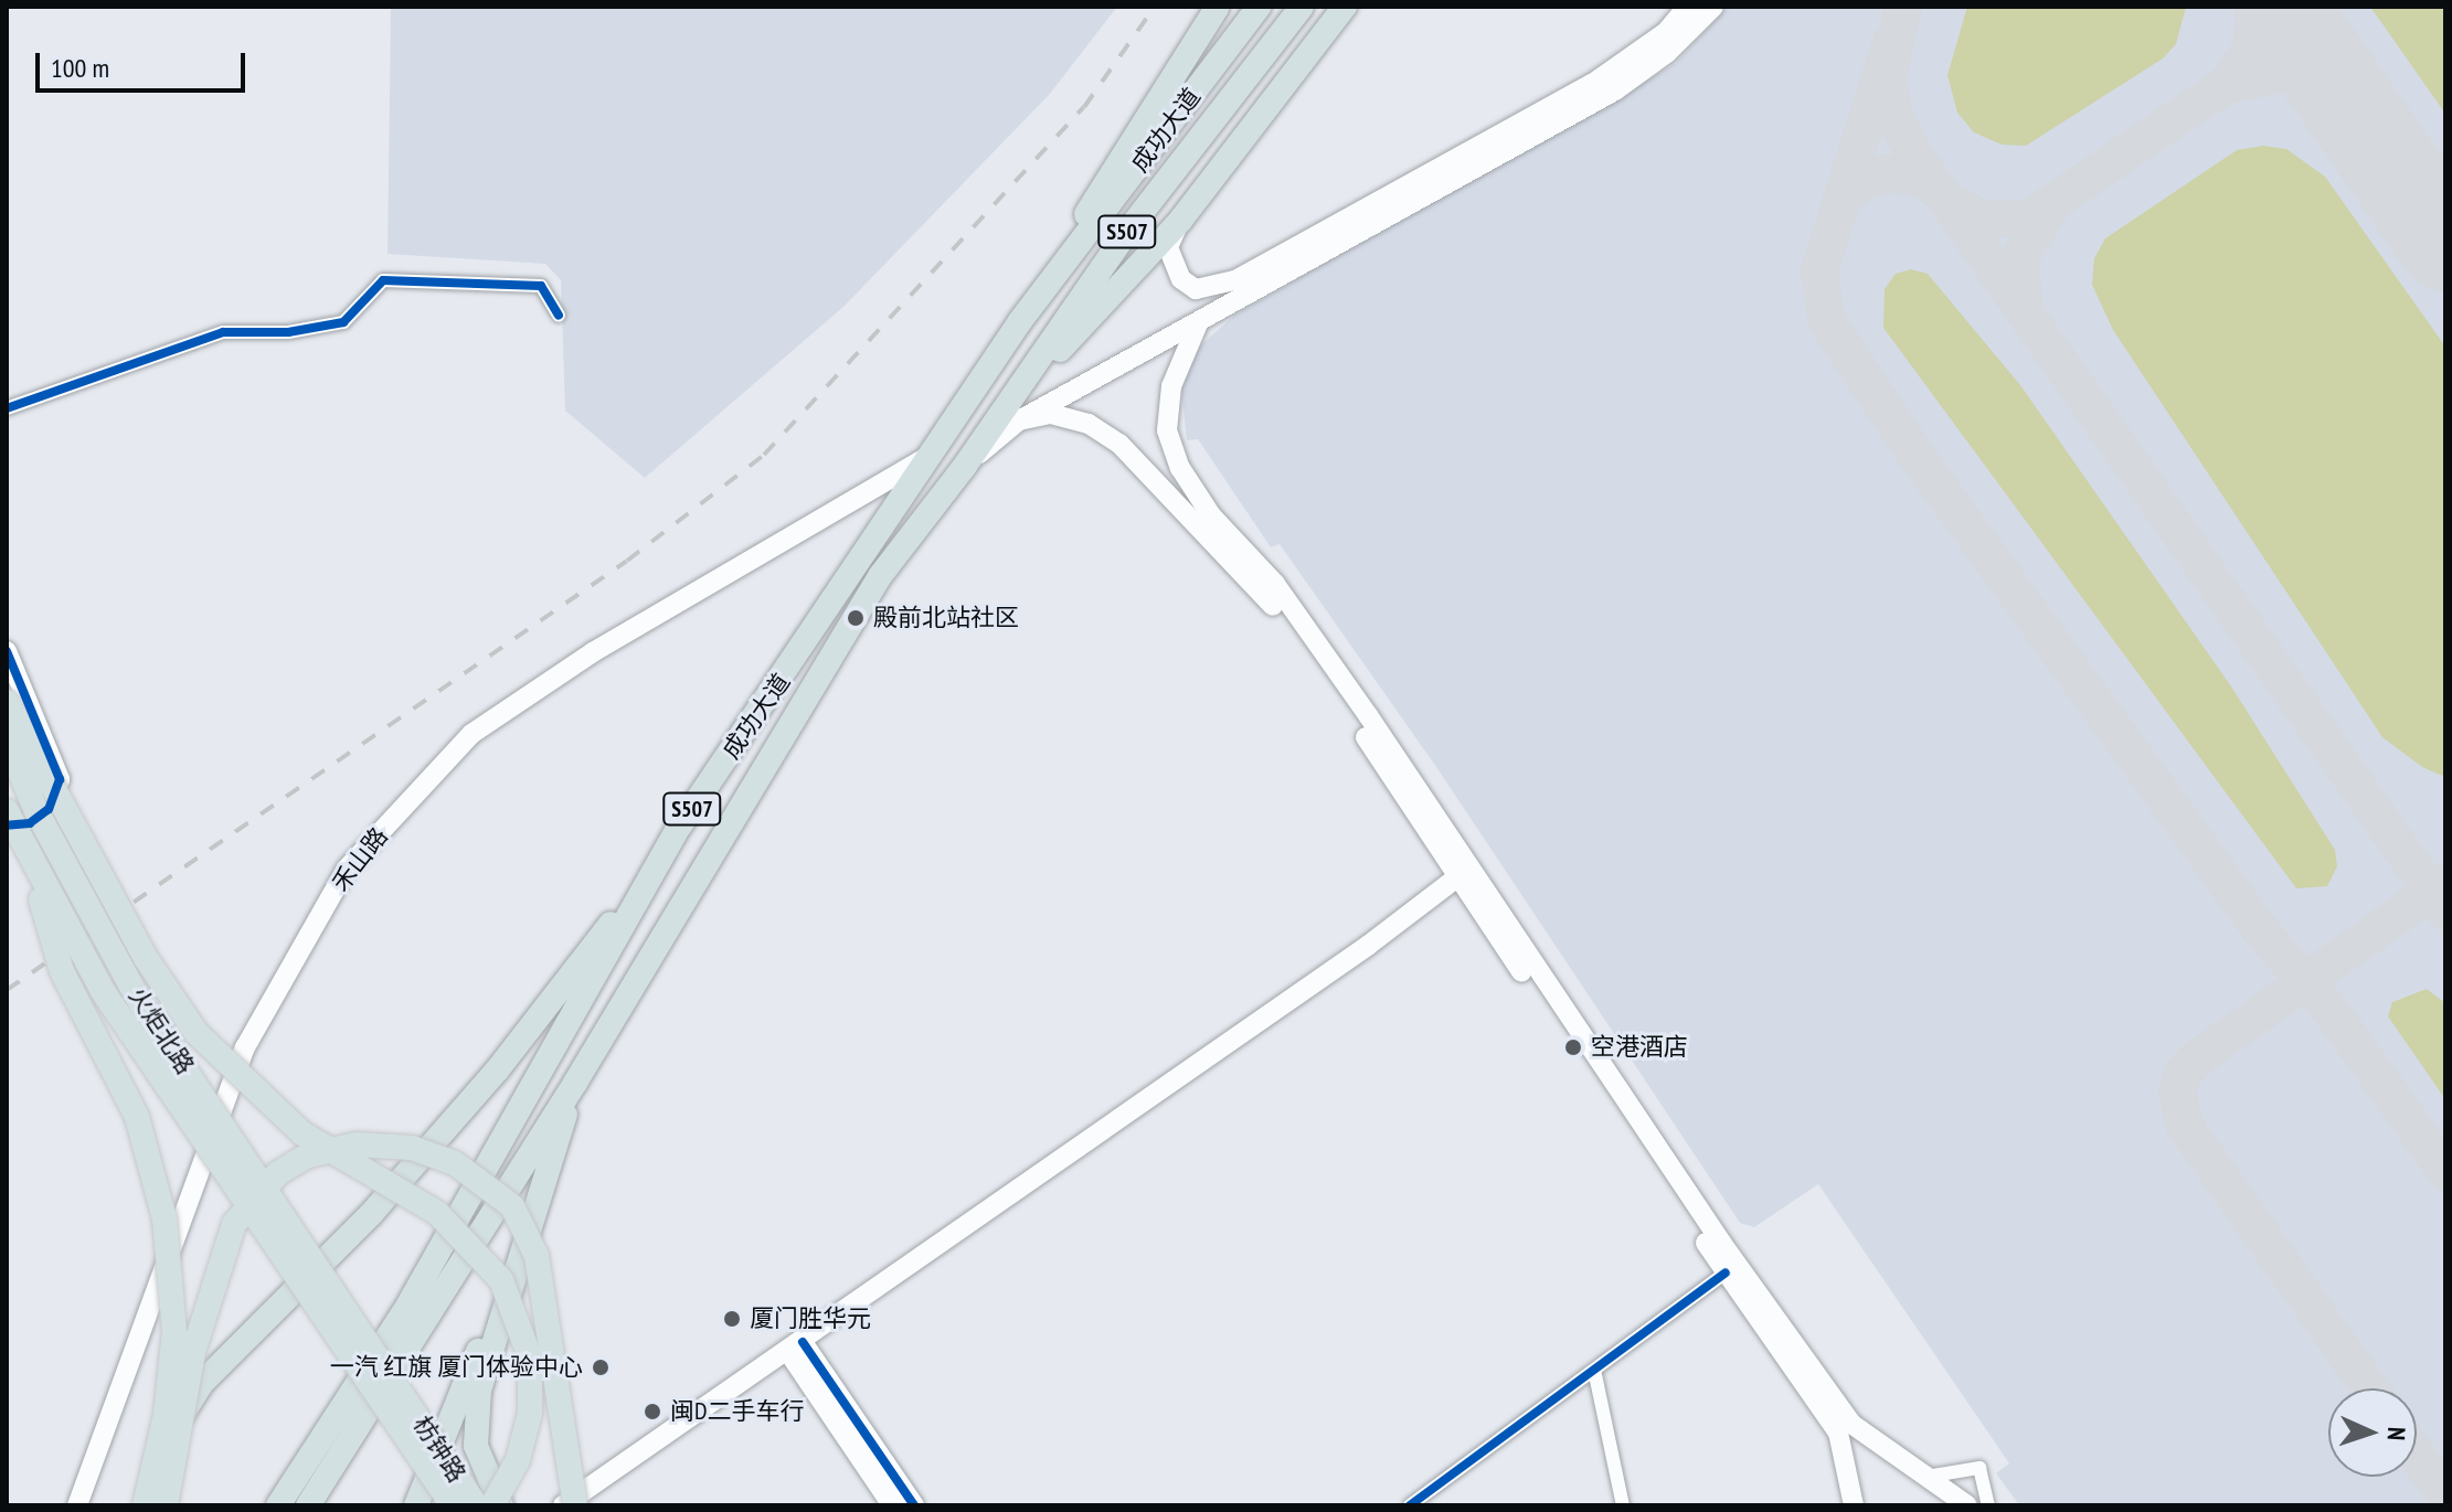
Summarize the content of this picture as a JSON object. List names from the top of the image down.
{
  "streets": {
    "highway": [
      "成功大道",
      "S507",
      "火炬北路",
      "枋钟路"
    ],
    "main road": ["禾山路"]
  },
  "crossings": [
    ["成功大道", "S507"],
    ["成功大道", "禾山路"],
    ["火炬北路", "枋钟路"]
  ],
  "places": [
    "殿前北站社区",
    "空港酒店",
    "厦门胜华元",
    "一汽 红旗 厦门体验中心",
    "闽D二手车行"
  ],
  "scale_bar": "100 m",
  "north": "right"
}
